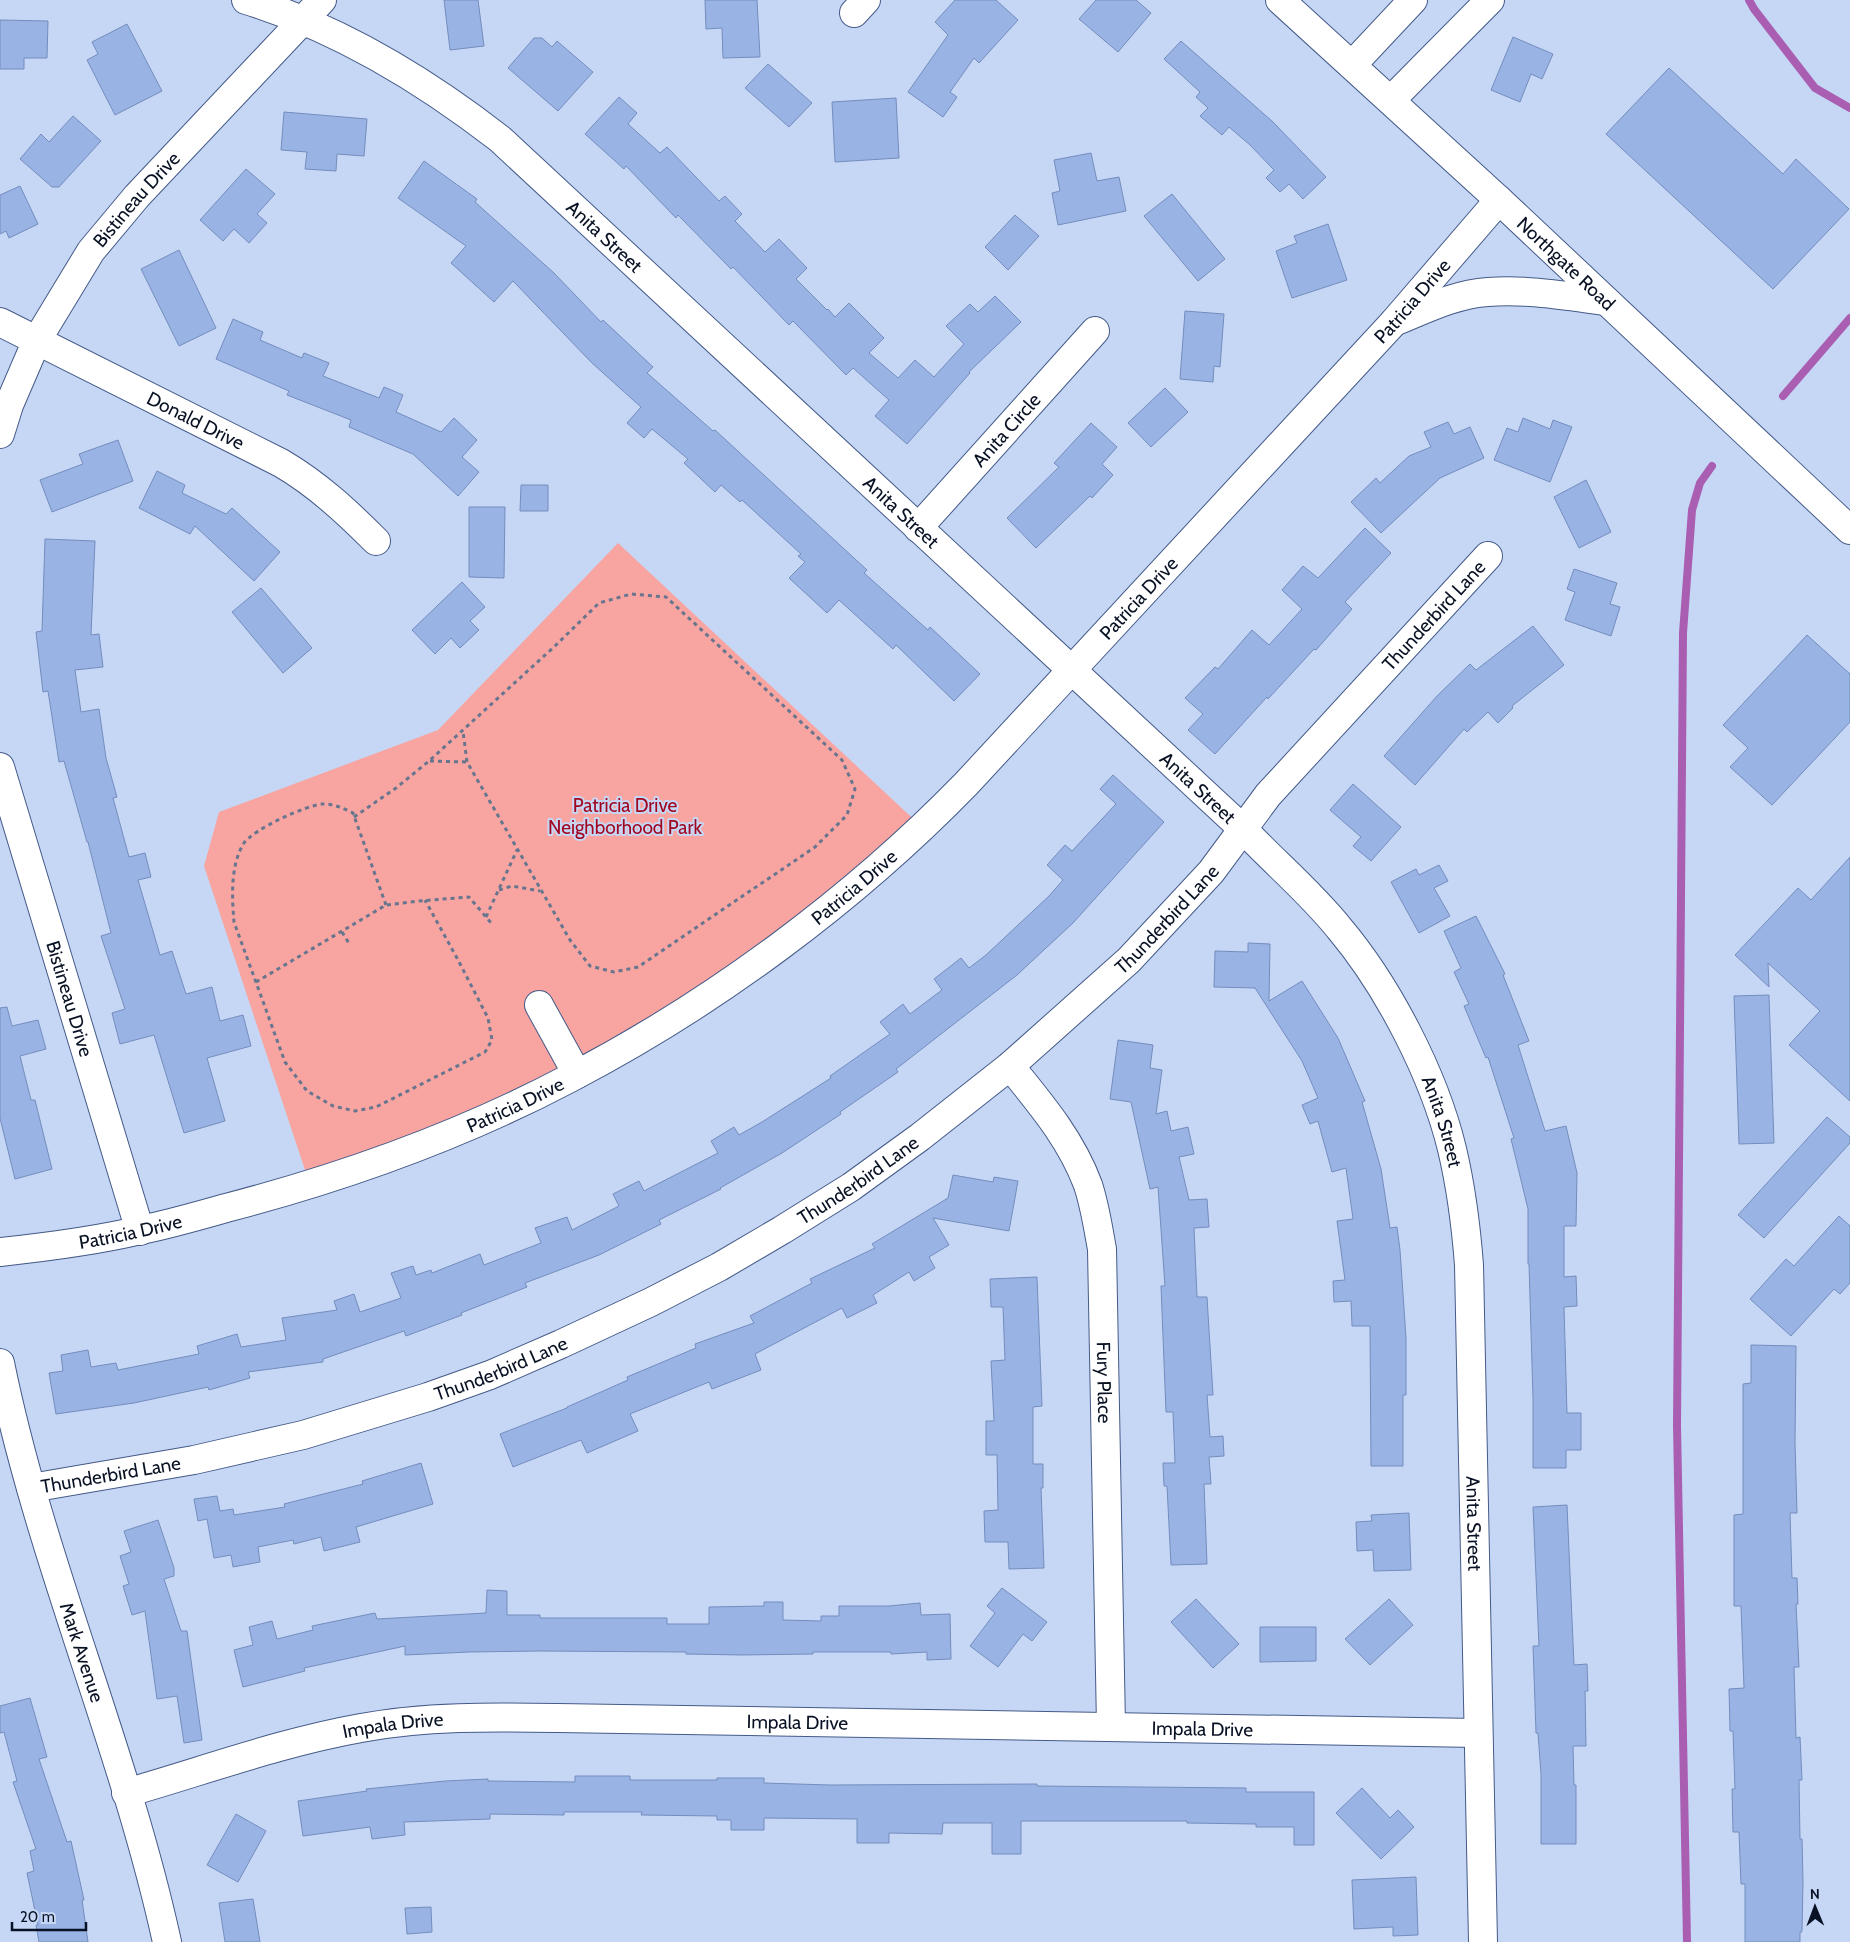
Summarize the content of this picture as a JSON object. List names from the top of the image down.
{
  "streets": {
    "street": [
      "Bistineau Drive",
      "Anita Street",
      "Northgate Road",
      "Patricia Drive",
      "Donald Drive",
      "Anita Circle",
      "Thunderbird Lane",
      "Fury Place",
      "Mark Avenue",
      "Impala Drive"
    ]
  },
  "crossings": [
    ["Bistineau Drive", "Anita Street"],
    ["Bistineau Drive", "Patricia Drive"],
    ["Bistineau Drive", "Donald Drive"],
    ["Anita Street", "Patricia Drive"],
    ["Anita Street", "Anita Circle"],
    ["Anita Street", "Thunderbird Lane"],
    ["Anita Street", "Impala Drive"],
    ["Northgate Road", "Patricia Drive"],
    ["Thunderbird Lane", "Fury Place"],
    ["Thunderbird Lane", "Mark Avenue"],
    ["Fury Place", "Impala Drive"],
    ["Mark Avenue", "Impala Drive"]
  ],
  "parks": ["Patricia Drive Neighborhood Park"],
  "scale_bar": "20 m",
  "north": "top"
}
